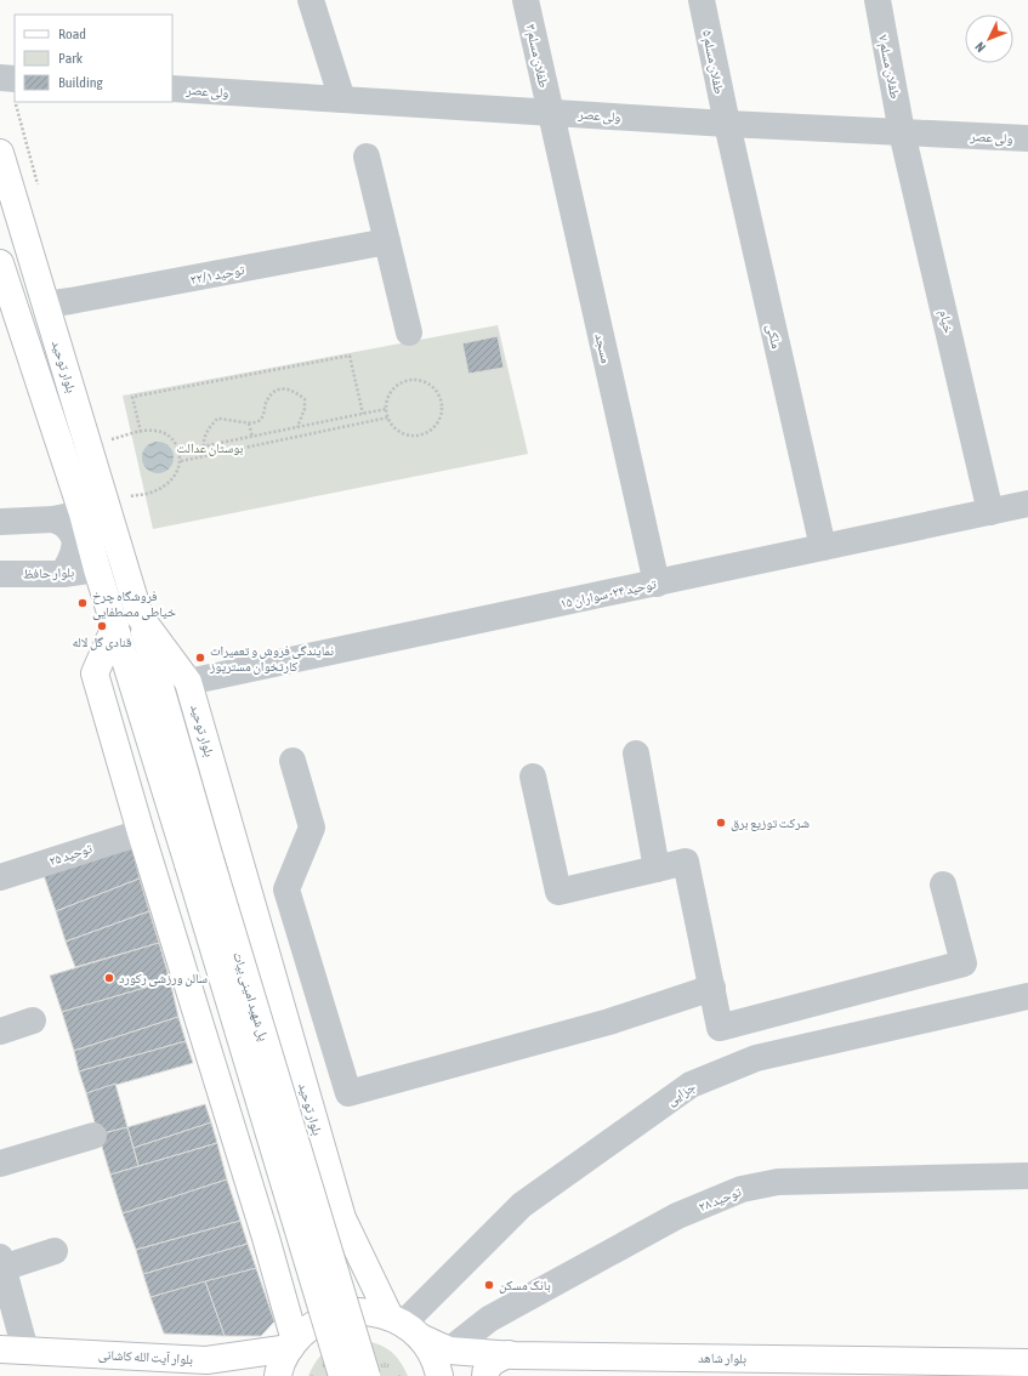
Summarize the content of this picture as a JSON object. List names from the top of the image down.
{
  "streets": {
    "main road": [
      "بلوار توحید",
      "پل شهید امینی بیات",
      "بلوار آیت الله کاشانی",
      "بلوار شاهد"
    ],
    "street": [
      "طفلان مسلم ۳",
      "طفلان مسلم ۵",
      "طفلان مسلم ۷",
      "ولی عصر",
      "توحید ۲۲/۱",
      "خیام",
      "ملکی",
      "مسجد",
      "بلوار حافظ",
      "توحید ۲۴- سواران ۱۵",
      "توحید ۲۵",
      "جزایی",
      "توحید ۲۸"
    ]
  },
  "crossings": [
    ["طفلان مسلم ۳", "ولی عصر"],
    ["طفلان مسلم ۳", "مسجد"],
    ["طفلان مسلم ۵", "ولی عصر"],
    ["طفلان مسلم ۵", "ملکی"],
    ["طفلان مسلم ۷", "ولی عصر"],
    ["طفلان مسلم ۷", "خیام"],
    ["ولی عصر", "خیام"],
    ["ولی عصر", "ملکی"],
    ["ولی عصر", "مسجد"],
    ["توحید ۲۲/۱", "بلوار توحید"],
    ["خیام", "توحید ۲۴- سواران ۱۵"],
    ["ملکی", "توحید ۲۴- سواران ۱۵"],
    ["مسجد", "توحید ۲۴- سواران ۱۵"],
    ["بلوار توحید", "توحید ۲۴- سواران ۱۵"],
    ["بلوار توحید", "پل شهید امینی بیات"],
    ["بلوار توحید", "جزایی"],
    ["بلوار توحید", "بلوار شاهد"],
    ["جزایی", "بلوار شاهد"],
    ["توحید ۲۸", "بلوار شاهد"],
    ["بلوار آیت الله کاشانی", "بلوار شاهد"]
  ],
  "parks": ["بوستان عدالت"],
  "places": [
    "فروشگاه چرخ خیاطی مصطفایی",
    "قنادی گل لاله",
    "نمایندگی فروش و تعمیرات کارتخوان مسترپوز",
    "شرکت توزیع برق",
    "سالن ورزشی رکورد",
    "بانک مسکن"
  ],
  "legend": ["Road", "Park", "Building"],
  "north": "bottom left"
}
